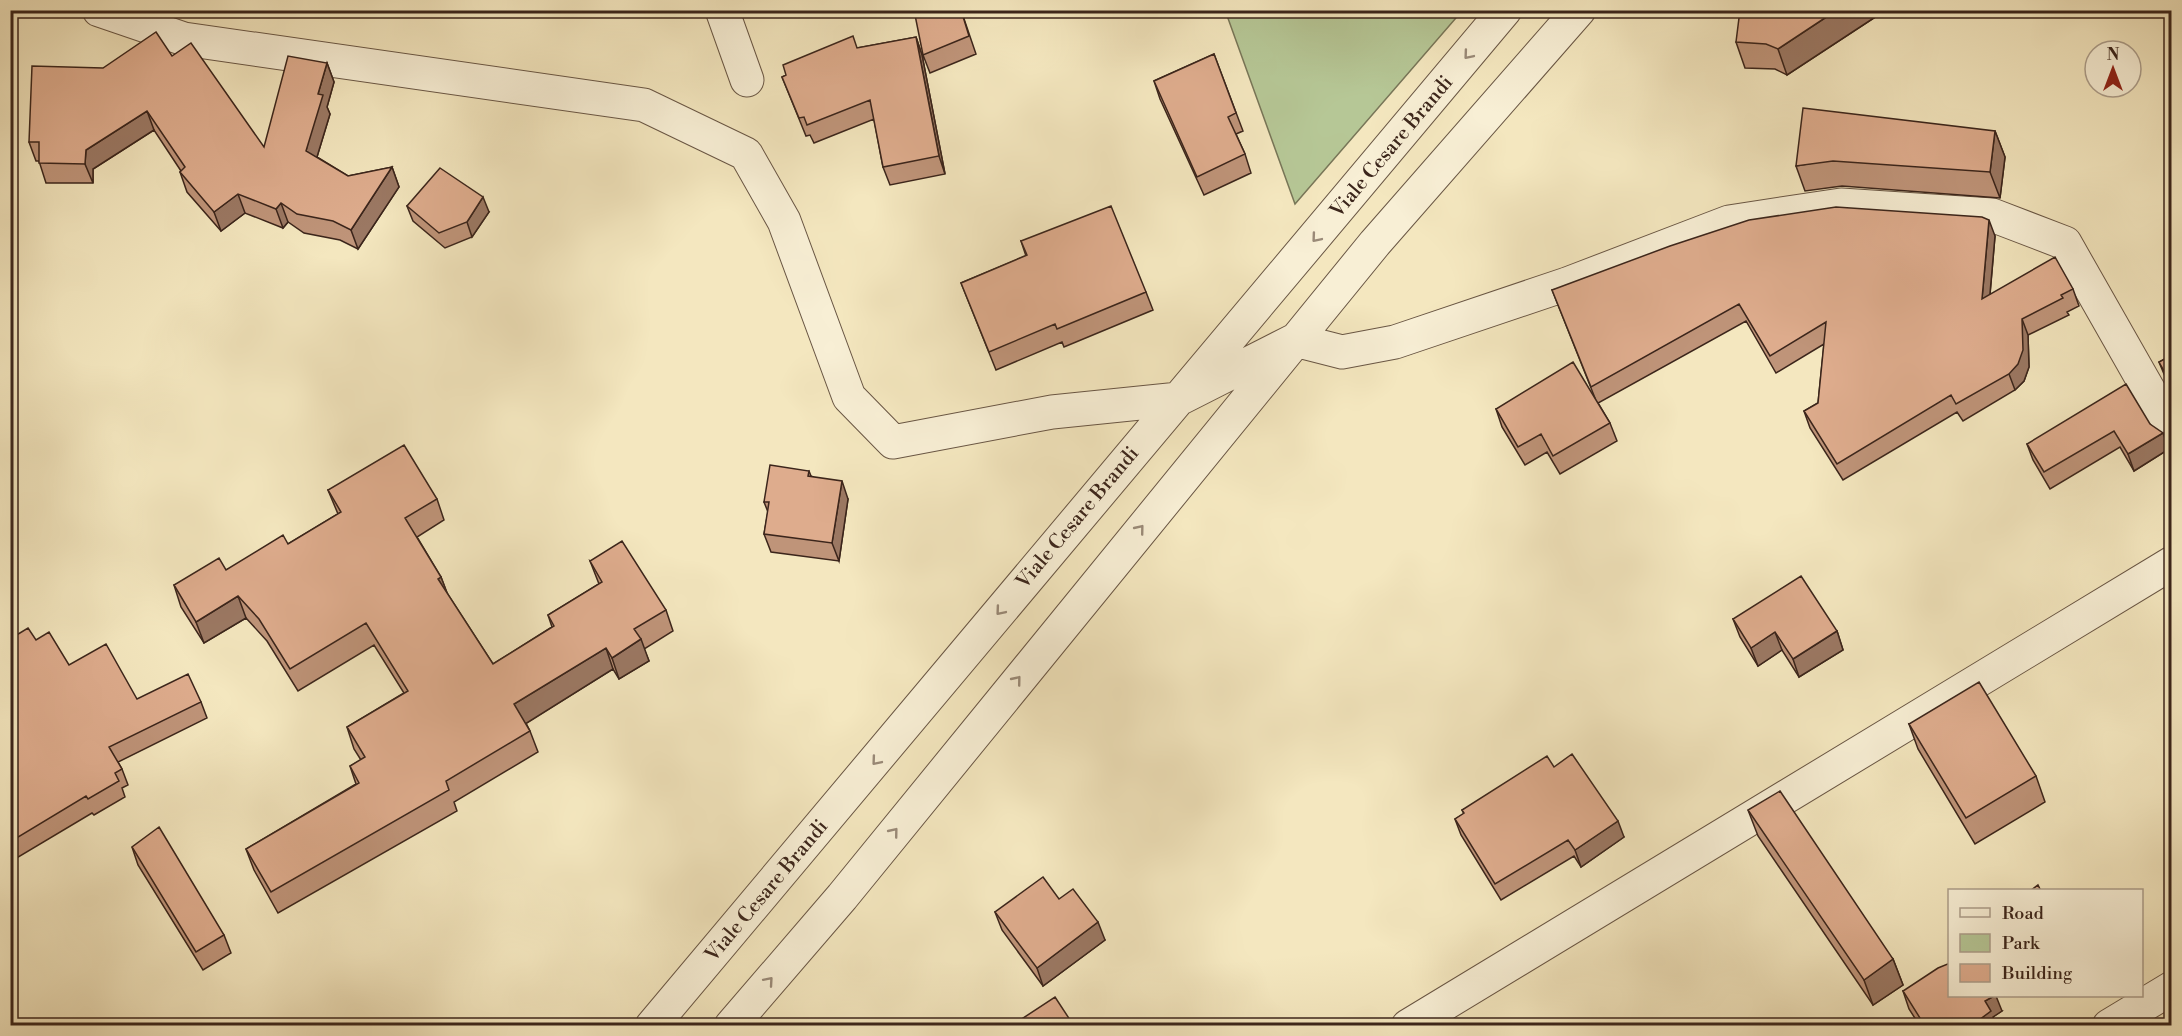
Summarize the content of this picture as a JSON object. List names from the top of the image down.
{
  "streets": {
    "street": ["Viale Cesare Brandi"]
  },
  "legend": ["Road", "Park", "Building"],
  "north": "top"
}
